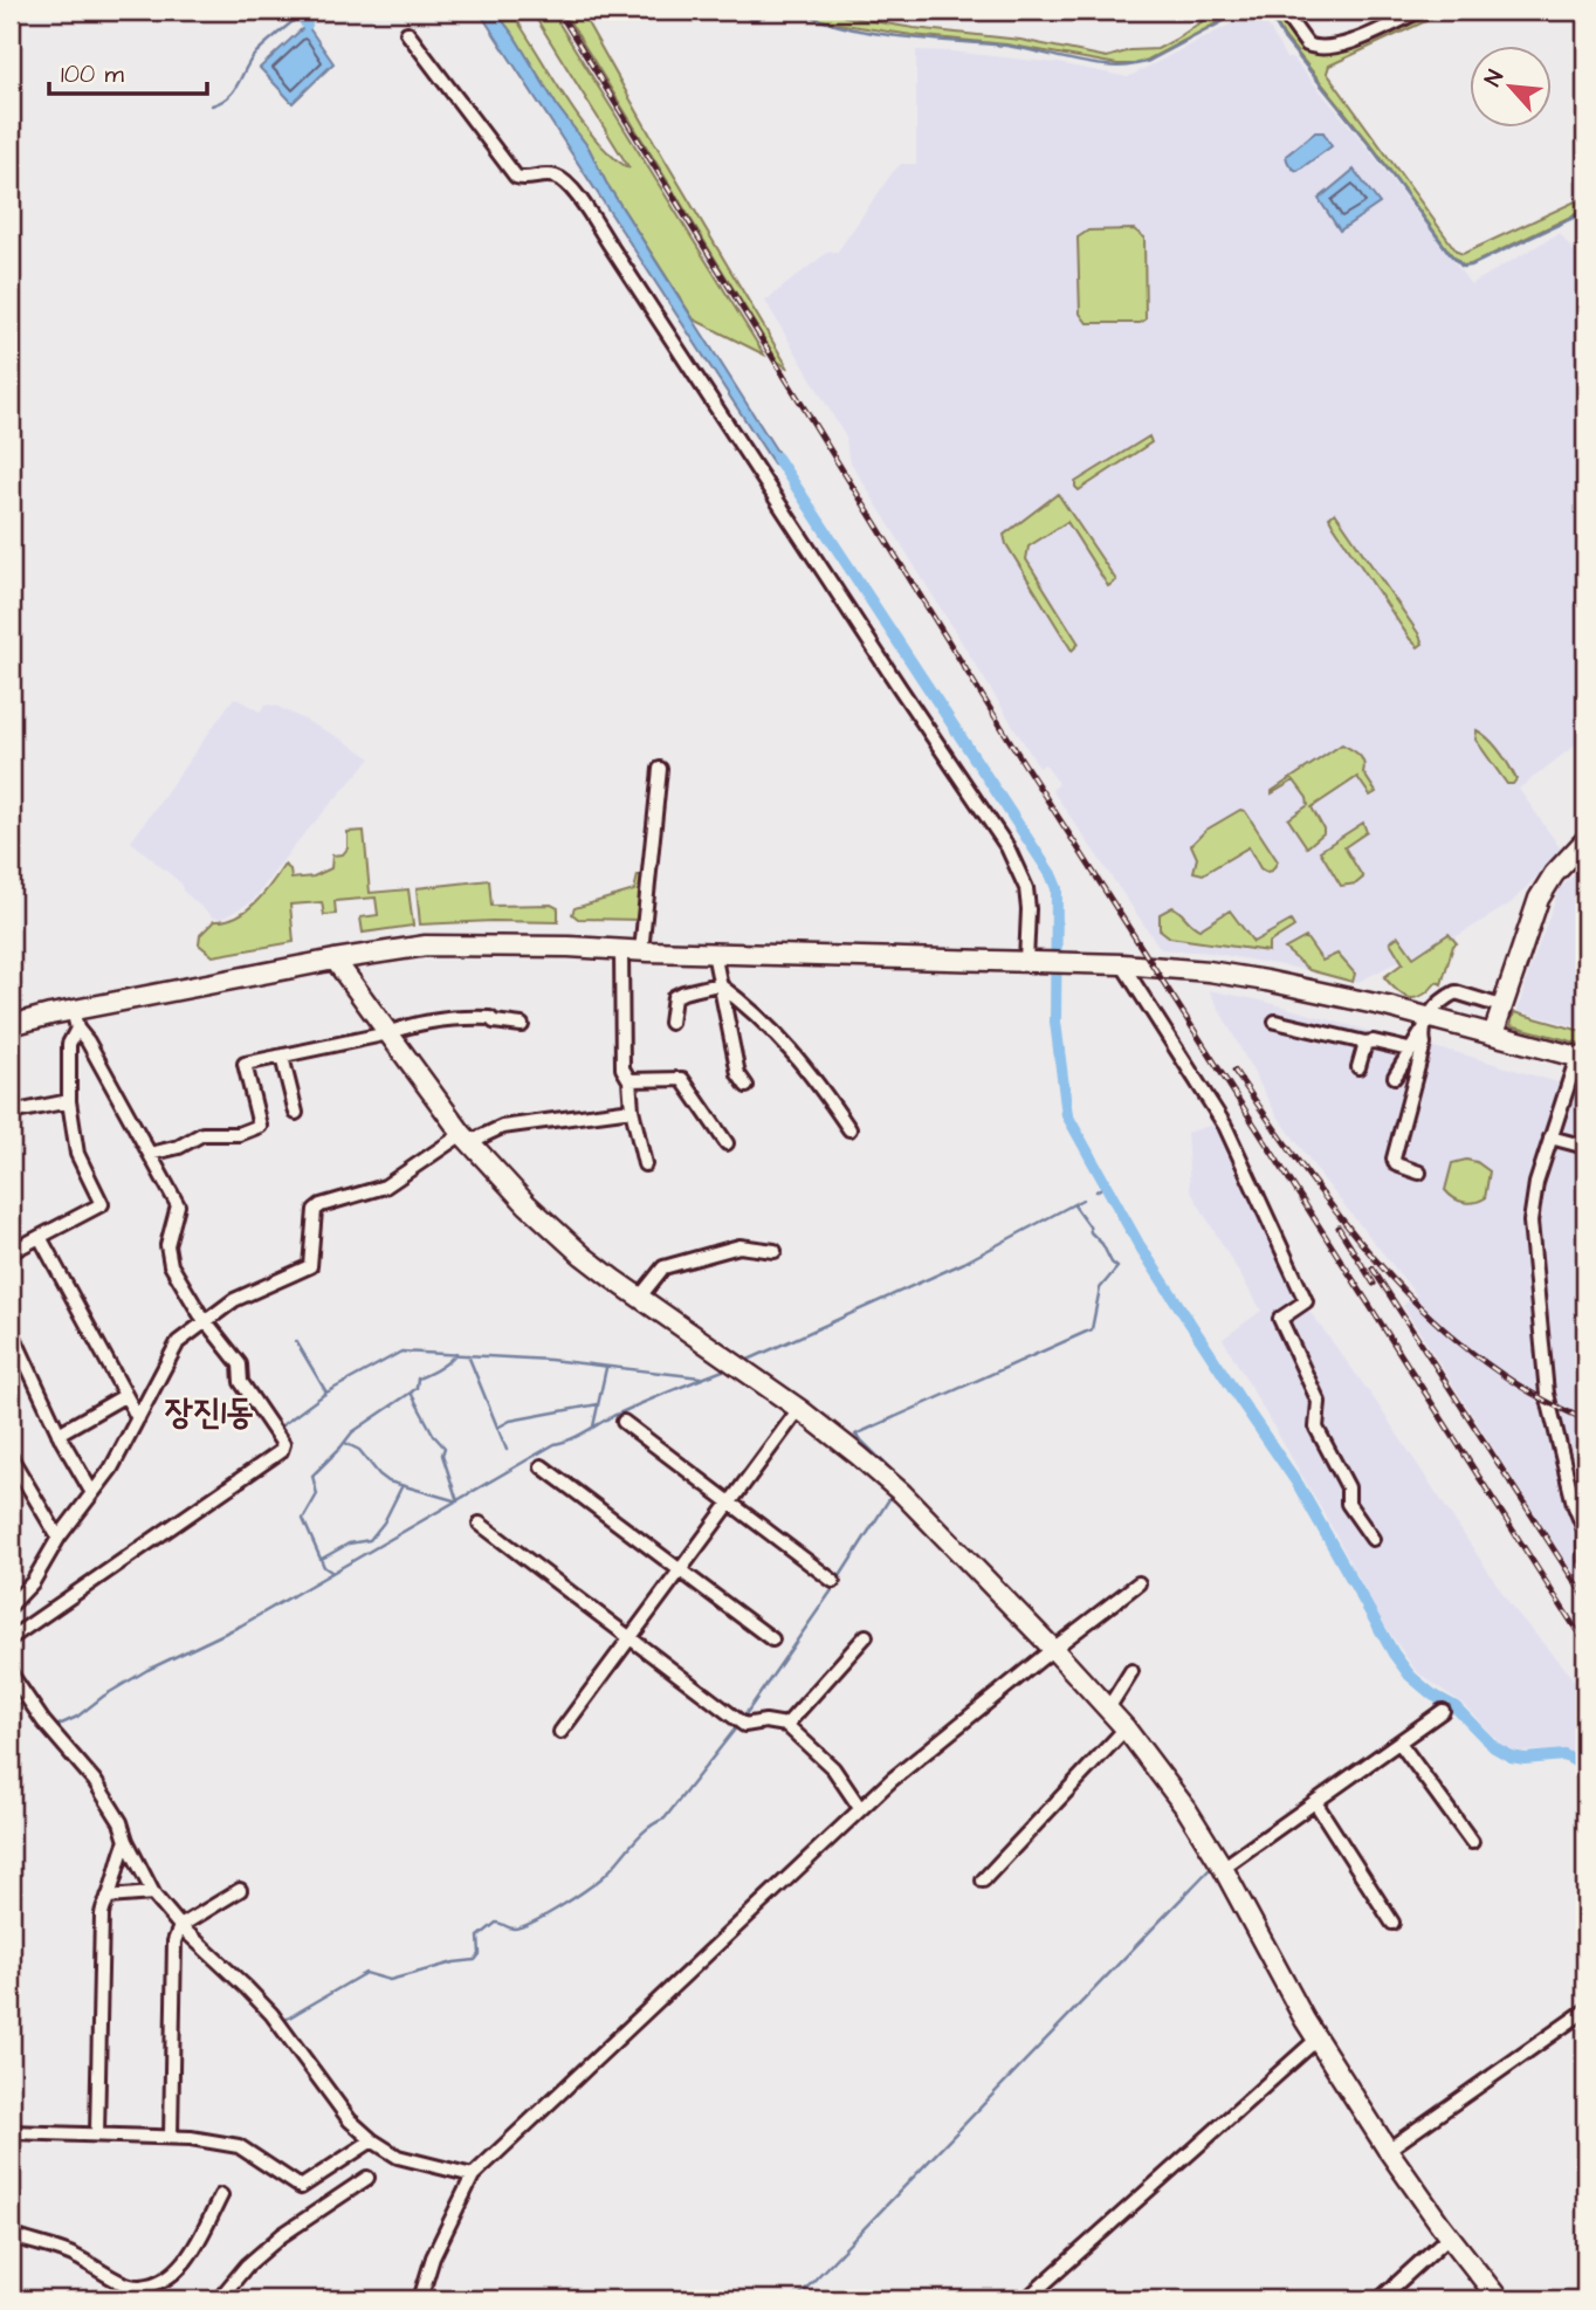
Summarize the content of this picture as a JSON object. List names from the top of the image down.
{
  "districts": ["장진1동"],
  "scale_bar": "100 m",
  "north": "top left"
}
